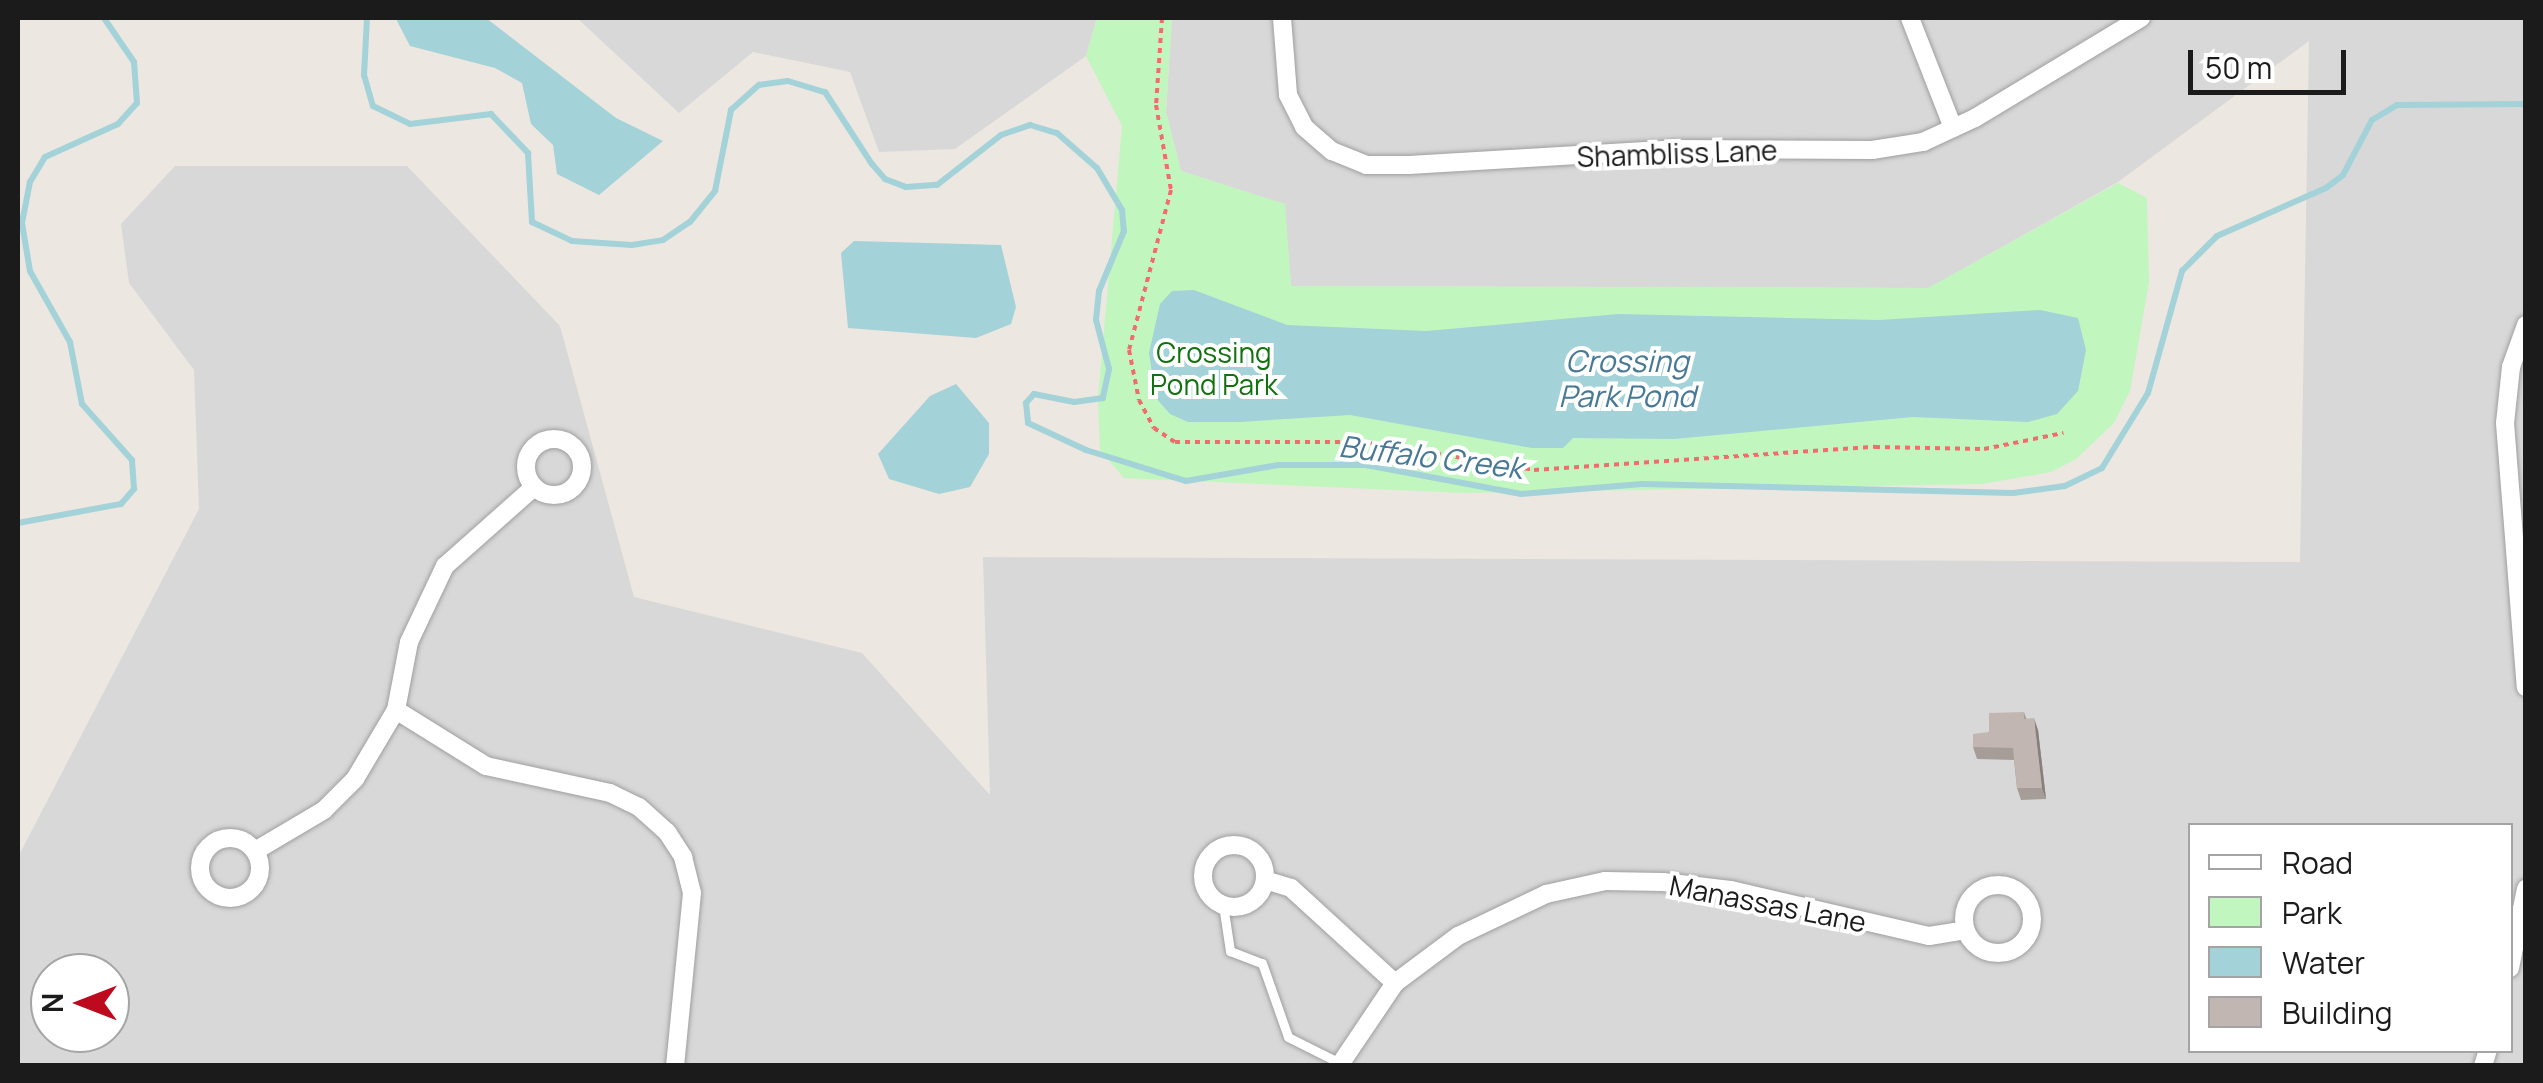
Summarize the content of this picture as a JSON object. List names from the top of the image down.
{
  "streets": {
    "street": ["Shambliss Lane", "Manassas Lane"]
  },
  "water": ["Crossing Park Pond", "Buffalo Creek"],
  "parks": ["Crossing Pond Park"],
  "legend": [
    "Road",
    "Park",
    "Water",
    "Building"
  ],
  "scale_bar": "50 m",
  "north": "left"
}
